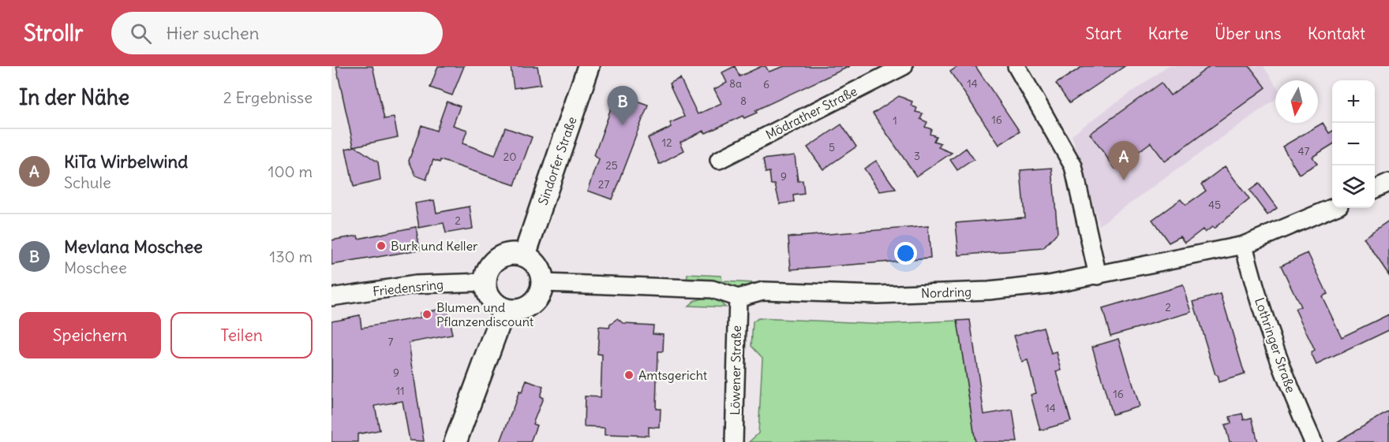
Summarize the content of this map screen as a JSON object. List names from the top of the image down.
{
  "streets": {
    "street": [
      "Mödrather Straße",
      "Sindorfer Straße",
      "Friedensring",
      "Nordring",
      "Lothringer Straße",
      "Löwener Straße"
    ]
  },
  "crossings": [
    ["Sindorfer Straße", "Friedensring"],
    ["Nordring", "Lothringer Straße"],
    ["Nordring", "Löwener Straße"]
  ],
  "places": ["Burk und Keller", "Blumen und Pflanzendiscount", "Amtsgericht"],
  "house_numbers": [
    "8a",
    "14",
    "6",
    "8",
    "16",
    "1",
    "12",
    "5",
    "47",
    "3",
    "20",
    "25",
    "9",
    "27",
    "45",
    "2",
    "2",
    "7",
    "9",
    "11",
    "16",
    "14"
  ],
  "north": "bottom",
  "page": {
    "header": "Strollr",
    "search": "Hier suchen",
    "nav": [
      "Start",
      "Karte",
      "Über uns",
      "Kontakt"
    ],
    "heading": ["In der Nähe", "2 Ergebnisse"],
    "map_buttons": ["+", "−"],
    "pins": ["B", "A"],
    "list": [
      {
        "mark": "A",
        "name": "KiTa Wirbelwind",
        "note": "Schule",
        "value": "100 m"
      },
      {
        "mark": "B",
        "name": "Mevlana Moschee",
        "note": "Moschee",
        "value": "130 m"
      }
    ],
    "buttons": ["Speichern", "Teilen"]
  }
}
